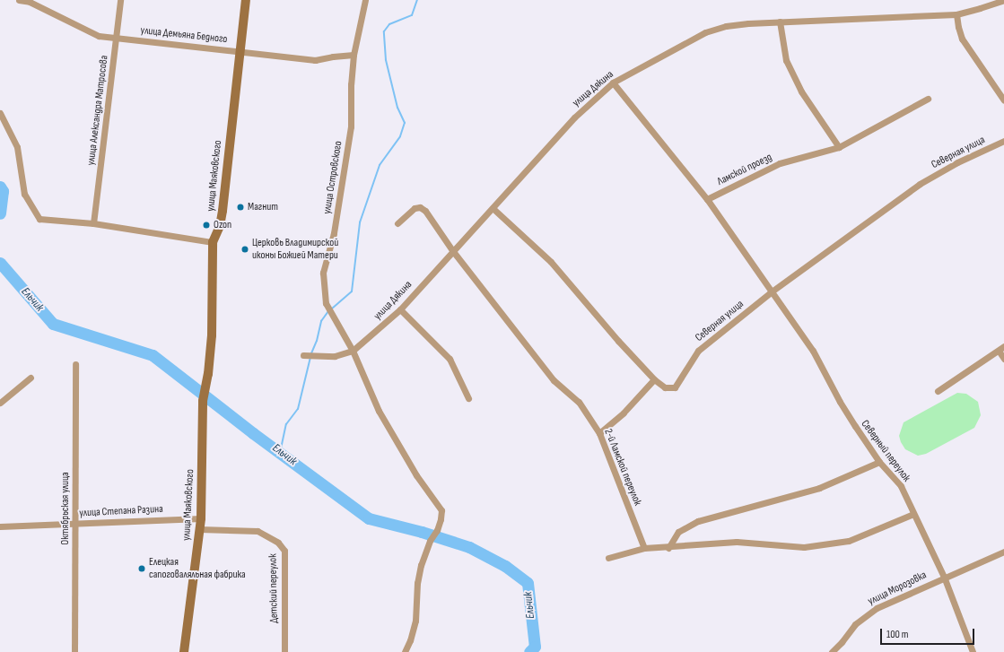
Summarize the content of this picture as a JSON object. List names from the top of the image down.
{
  "streets": {
    "main road": ["улица Маяковского"],
    "street": [
      "улица Демьяна Бедного",
      "улица Дякина",
      "улица Александра Матросова",
      "Северная улица",
      "Ламской проезд",
      "улица Островского",
      "Северный переулок",
      "2-й Ламской переулок",
      "Октябрьская улица",
      "улица Степана Разина",
      "Детский переулок",
      "улица Морозовка"
    ]
  },
  "crossings": [
    ["улица Демьяна Бедного", "улица Александра Матросова"],
    ["улица Демьяна Бедного", "улица Маяковского"],
    ["улица Демьяна Бедного", "улица Островского"],
    ["улица Дякина", "Северная улица"],
    ["улица Дякина", "улица Островского"],
    ["улица Дякина", "2-й Ламской переулок"],
    ["Северная улица", "Северный переулок"],
    ["Ламской проезд", "Северный переулок"],
    ["улица Маяковского", "улица Степана Разина"],
    ["улица Маяковского", "Детский переулок"],
    ["Северный переулок", "улица Морозовка"],
    ["Октябрьская улица", "улица Степана Разина"]
  ],
  "water": ["Ельчик"],
  "places": [
    "Магнит",
    "Ozon",
    "Церковь Владимирской иконы Божией Матери",
    "Елецкая сапоговаляльная фабрика"
  ],
  "scale_bar": "100 m"
}
